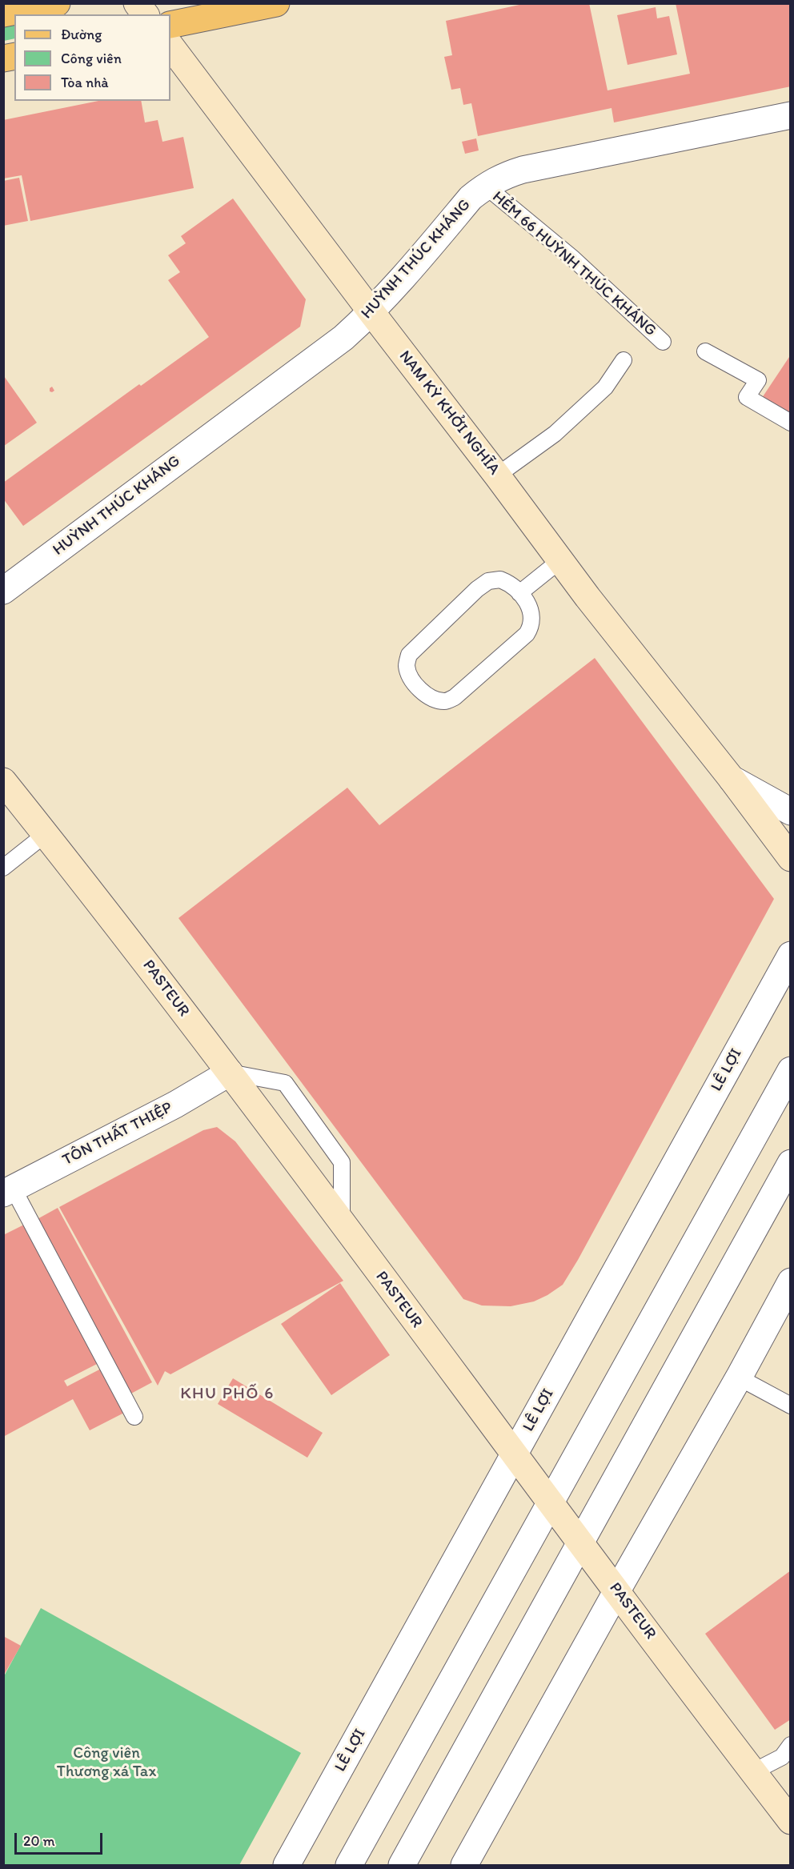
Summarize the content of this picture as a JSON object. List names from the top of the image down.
{
  "streets": {
    "main road": ["NAM KỲ KHỞI NGHĨA", "PASTEUR"],
    "street": ["HUỲNH THÚC KHÁNG", "LÊ LỢI", "TÔN THẤT THIỆP"],
    "lane": ["HẺM 66 HUỲNH THÚC KHÁNG"]
  },
  "crossings": [
    ["HUỲNH THÚC KHÁNG", "HẺM 66 HUỲNH THÚC KHÁNG"],
    ["HUỲNH THÚC KHÁNG", "NAM KỲ KHỞI NGHĨA"],
    ["PASTEUR", "LÊ LỢI"],
    ["PASTEUR", "TÔN THẤT THIỆP"]
  ],
  "districts": ["KHU PHỐ 6"],
  "parks": ["Công viên Thương xá Tax"],
  "legend": ["Đường", "Công viên", "Tòa nhà"],
  "scale_bar": "20 m"
}
